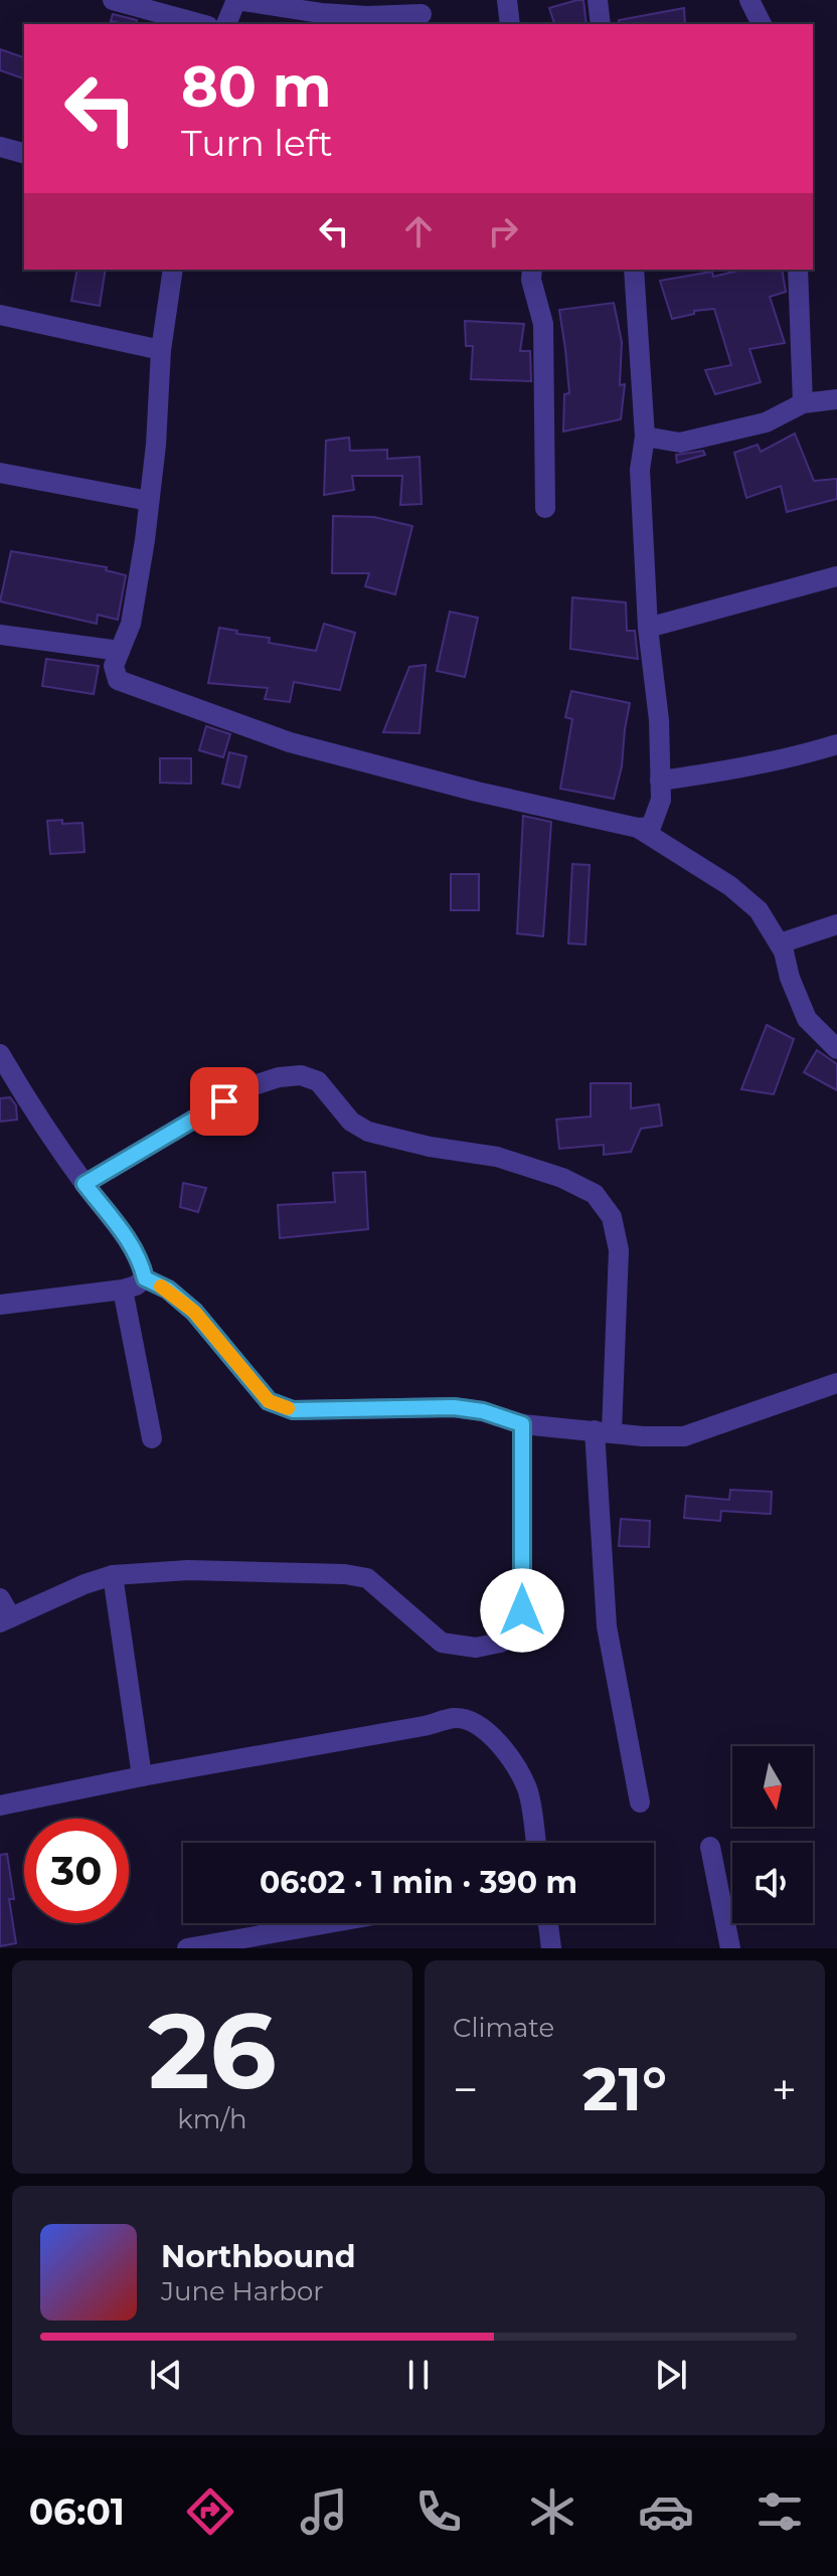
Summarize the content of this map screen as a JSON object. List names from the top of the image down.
{
  "north": "bottom",
  "page": {
    "turn": ["80 m", "Turn left"],
    "limit": "30",
    "trip": "06:02 · 1 min · 390 m",
    "tile": [
      ["26", "km/h"],
      "Climate"
    ],
    "heat": ["−", "21°", "+"],
    "song": ["Northbound", "June Harbor"],
    "tabs": "06:01"
  }
}
